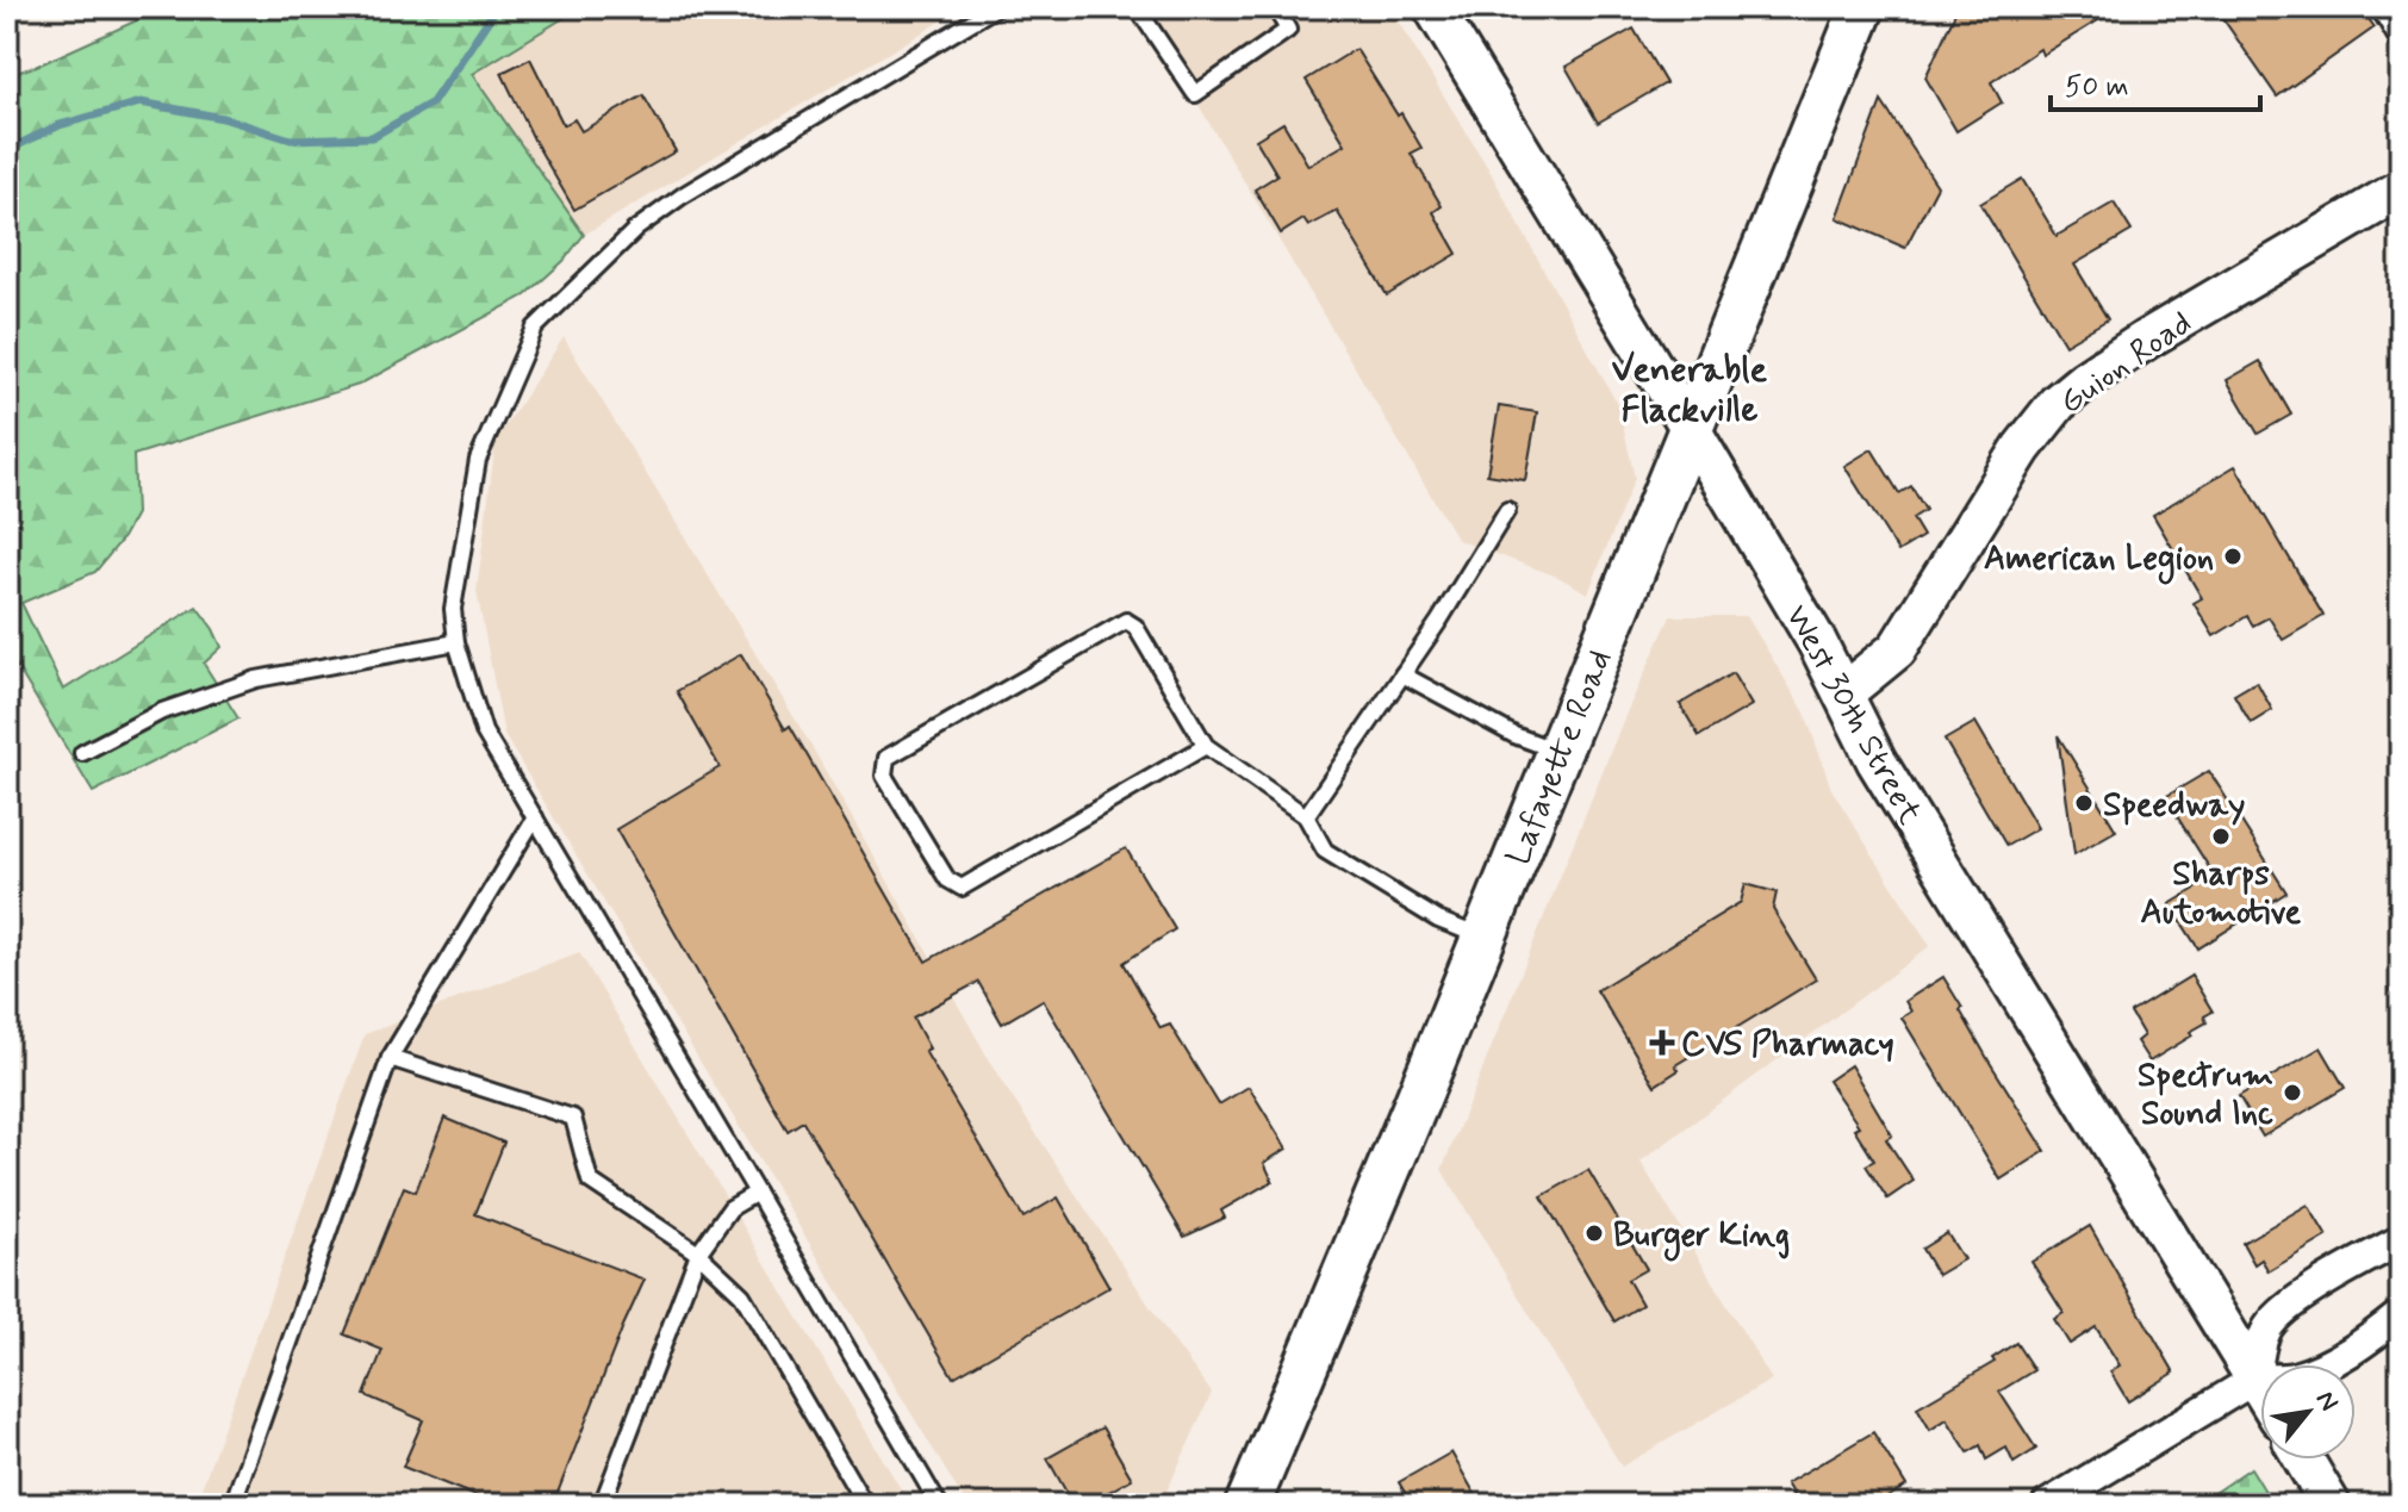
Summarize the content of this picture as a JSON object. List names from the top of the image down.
{
  "streets": {
    "main road": ["Guion Road", "West 30th Street", "Lafayette Road"]
  },
  "crossings": [
    ["Guion Road", "West 30th Street"],
    ["West 30th Street", "Lafayette Road"]
  ],
  "districts": ["Venerable Flackville"],
  "places": {
    "other": [
      "American Legion",
      "Speedway",
      "Sharps Automotive",
      "Spectrum Sound Inc",
      "Burger King"
    ],
    "health": ["CVS Pharmacy"]
  },
  "scale_bar": "50 m",
  "north": "top right"
}
